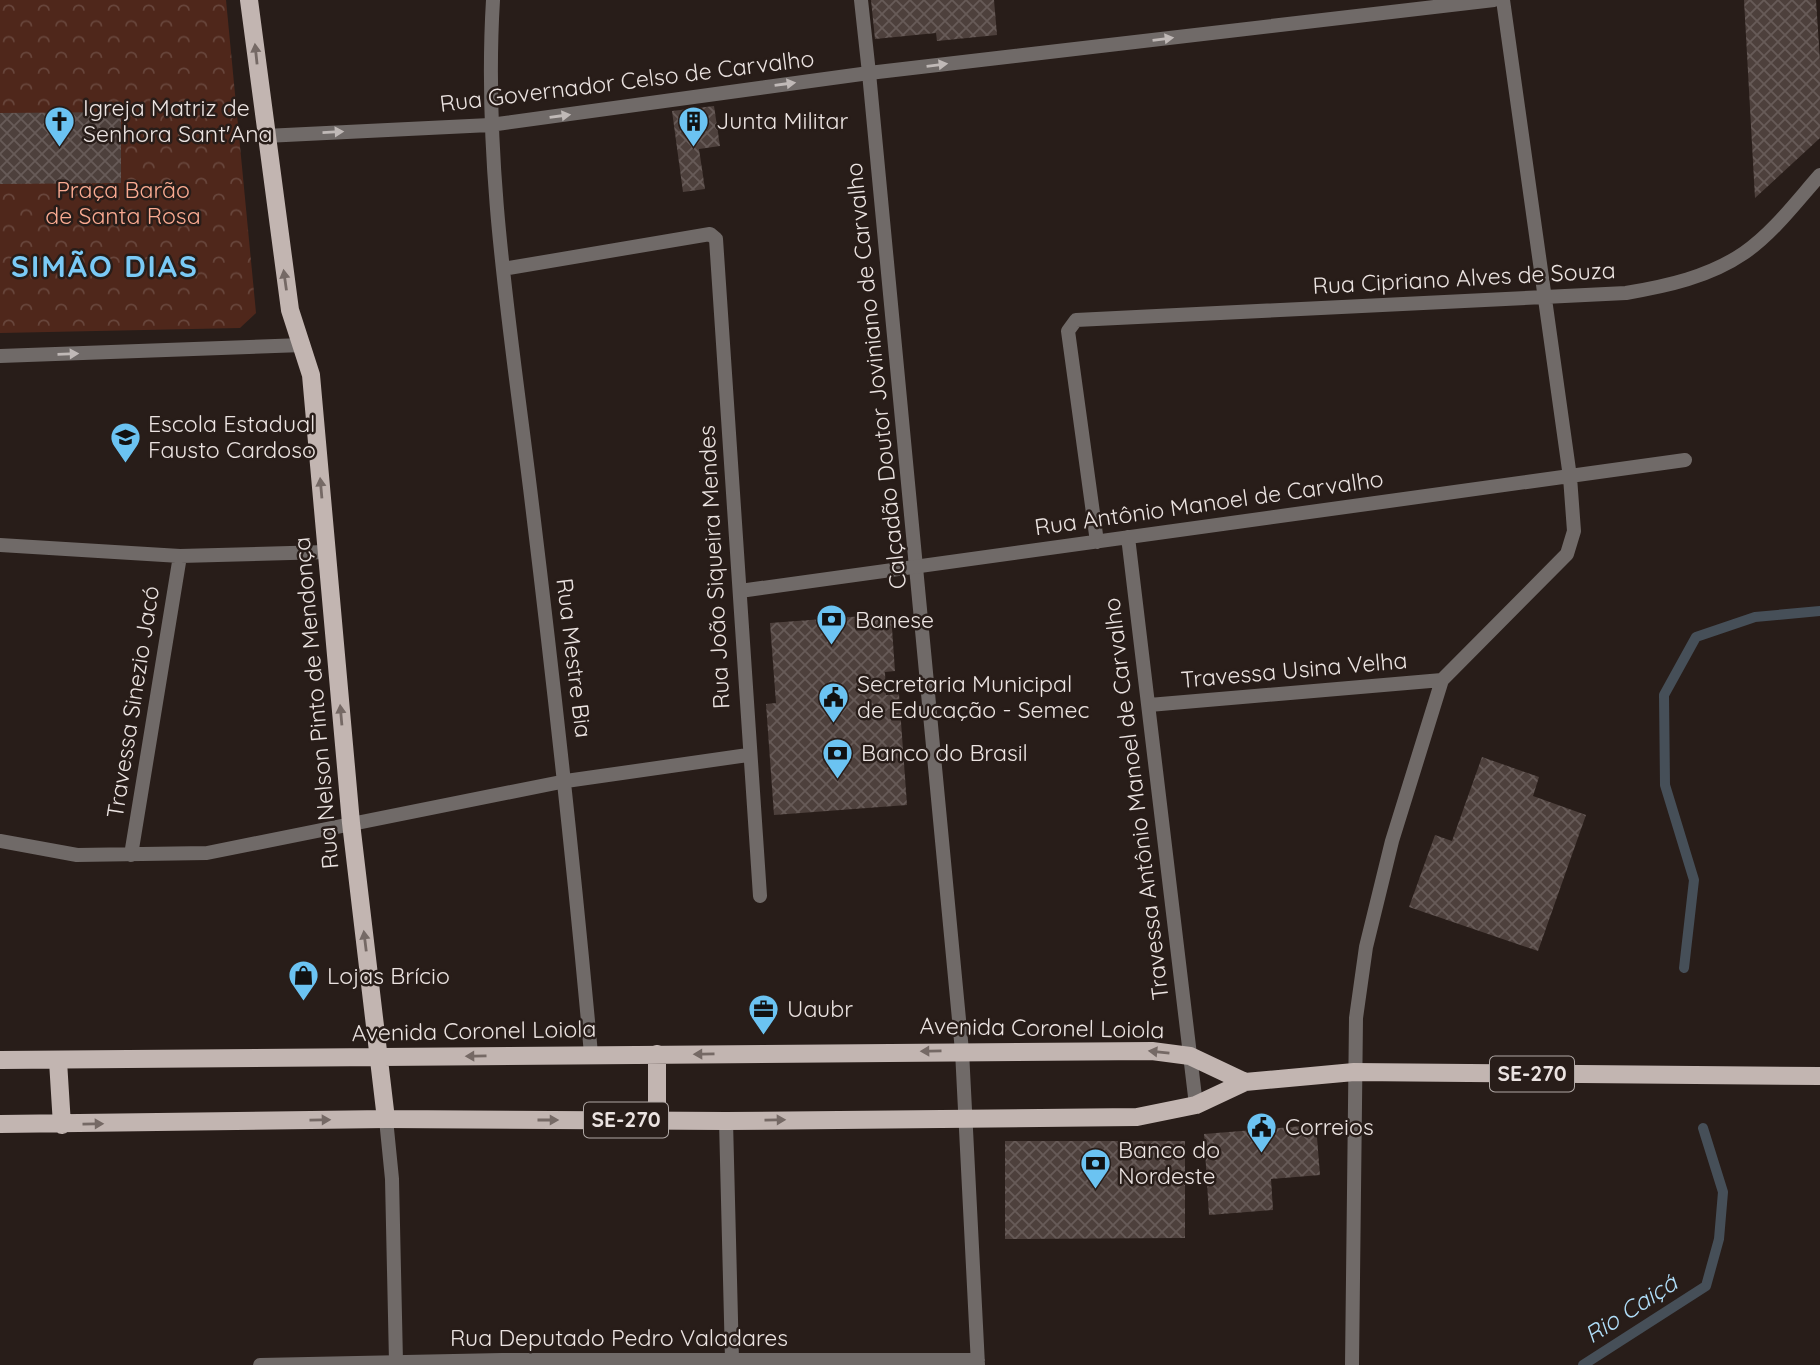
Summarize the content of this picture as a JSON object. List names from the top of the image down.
{
  "streets": {
    "main road": ["Rua Nelson Pinto de Mendonça", "Avenida Coronel Loiola", "SE-270"],
    "street": [
      "Rua Governador Celso de Carvalho",
      "Rua Cipriano Alves de Souza",
      "Calçadão Doutor Joviniano de Carvalho",
      "Rua Antônio Manoel de Carvalho",
      "Rua João Siqueira Mendes",
      "Rua Mestre Bia",
      "Travessa Usina Velha",
      "Travessa Sinezio Jacó",
      "Travessa Antônio Manoel de Carvalho",
      "Rua Deputado Pedro Valadares"
    ]
  },
  "crossings": [
    ["Rua Governador Celso de Carvalho", "Calçadão Doutor Joviniano de Carvalho"],
    ["Rua Governador Celso de Carvalho", "Rua Mestre Bia"],
    ["Rua Cipriano Alves de Souza", "Rua Antônio Manoel de Carvalho"],
    ["Calçadão Doutor Joviniano de Carvalho", "Rua Antônio Manoel de Carvalho"],
    ["Calçadão Doutor Joviniano de Carvalho", "Avenida Coronel Loiola"],
    ["Calçadão Doutor Joviniano de Carvalho", "SE-270"],
    ["Calçadão Doutor Joviniano de Carvalho", "Rua Deputado Pedro Valadares"],
    ["Rua Antônio Manoel de Carvalho", "Rua João Siqueira Mendes"],
    ["Rua Antônio Manoel de Carvalho", "Travessa Antônio Manoel de Carvalho"],
    ["Rua João Siqueira Mendes", "Rua Mestre Bia"],
    ["Rua Mestre Bia", "Avenida Coronel Loiola"],
    ["Travessa Usina Velha", "Travessa Antônio Manoel de Carvalho"],
    ["Rua Nelson Pinto de Mendonça", "Avenida Coronel Loiola"],
    ["Rua Nelson Pinto de Mendonça", "SE-270"],
    ["Travessa Antônio Manoel de Carvalho", "Avenida Coronel Loiola"],
    ["Travessa Antônio Manoel de Carvalho", "SE-270"],
    ["Avenida Coronel Loiola", "SE-270"]
  ],
  "one_way": ["Rua Governador Celso de Carvalho", "Rua Nelson Pinto de Mendonça"],
  "districts": ["SIMÃO DIAS"],
  "water": ["Rio Caiçá"],
  "parks": ["Praça Barão de Santa Rosa"],
  "places": {
    "church": ["Igreja Matriz de Senhora Sant'Ana"],
    "building": ["Junta Militar"],
    "school or university": ["Escola Estadual Fausto Cardoso"],
    "bank": ["Banese", "Banco do Brasil", "Banco do Nordeste"],
    "public building": ["Secretaria Municipal de Educação - Semec", "Correios"],
    "shop": ["Lojas Brício"],
    "office": ["Uaubr"]
  }
}
